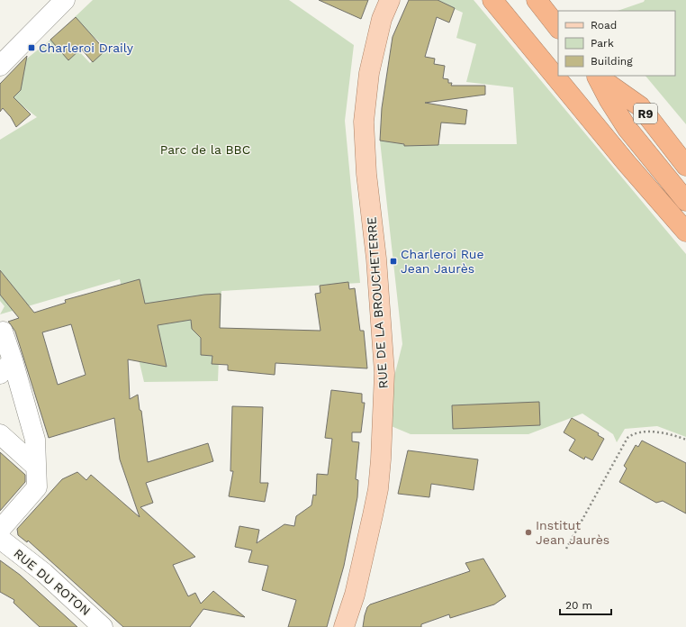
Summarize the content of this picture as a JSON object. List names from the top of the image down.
{
  "streets": {
    "highway": ["R9"],
    "main road": ["RUE DE LA BROUCHETERRE"],
    "street": ["RUE DU ROTON"]
  },
  "parks": ["Parc de la BBC"],
  "places": {
    "transit": ["Charleroi Draily", "Charleroi Rue Jean Jaurès"],
    "other": ["Institut Jean Jaurès"]
  },
  "legend": ["Road", "Park", "Building"],
  "scale_bar": "20 m"
}
